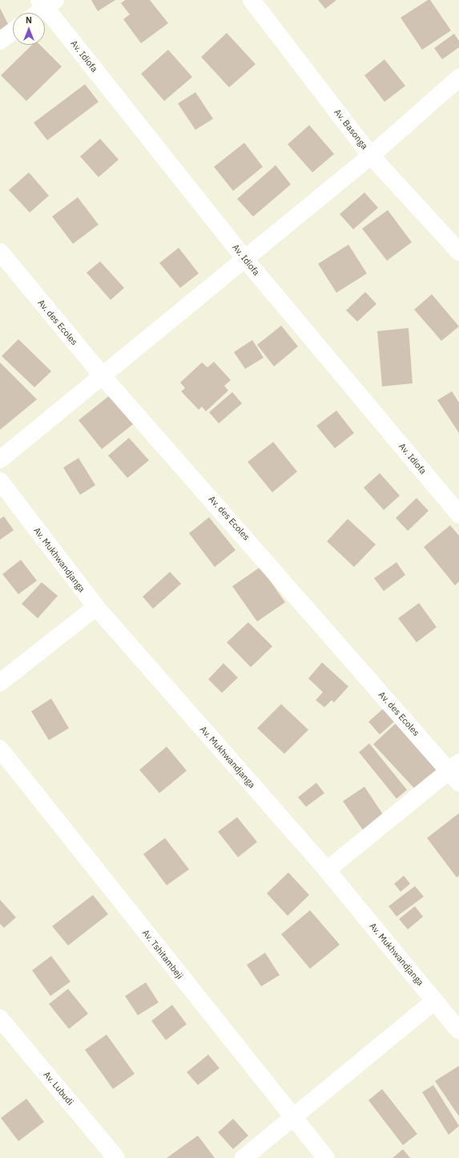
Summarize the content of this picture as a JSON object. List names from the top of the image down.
{
  "streets": {
    "street": [
      "Av. Idiofa",
      "Av. Basonga",
      "Av. des Ecoles",
      "Av. Mukhwandjanga",
      "Av. Tshitambeji",
      "Av. Lubudi"
    ]
  },
  "north": "top"
}
